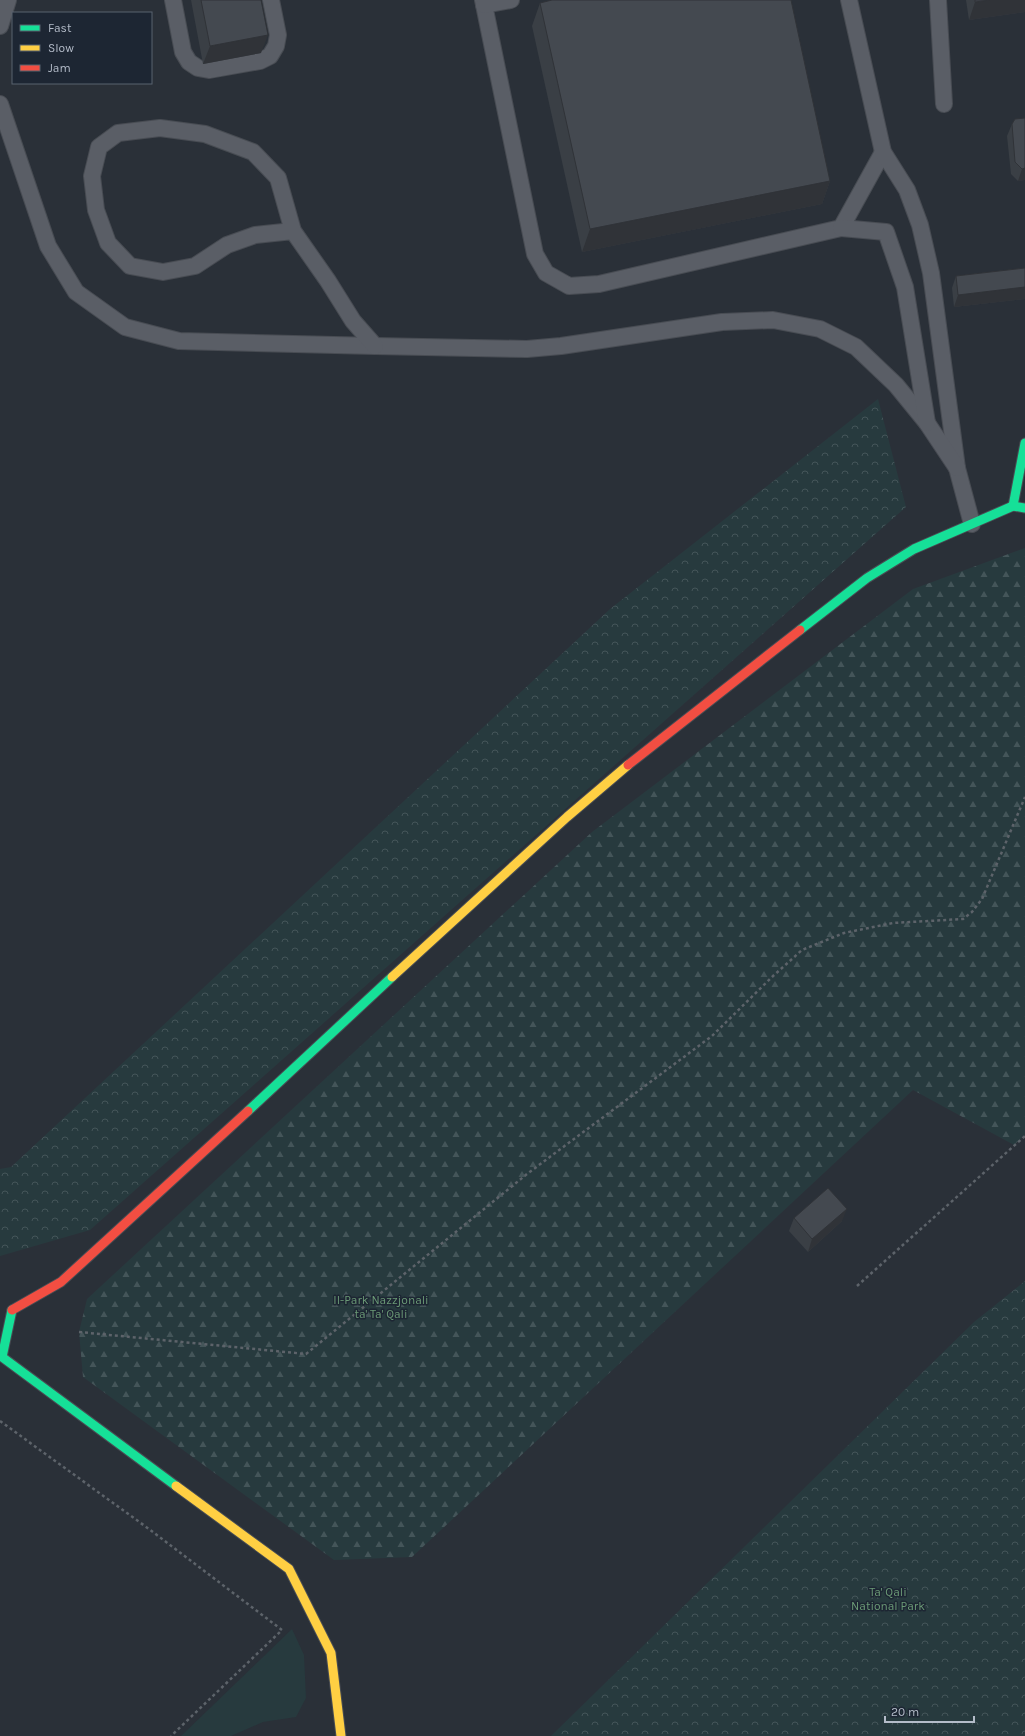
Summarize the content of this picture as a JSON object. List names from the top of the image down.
{
  "parks": ["Il-Park Nazzjonali ta' Ta' Qali", "Ta' Qali National Park"],
  "legend": ["Fast", "Slow", "Jam"],
  "scale_bar": "20 m"
}
